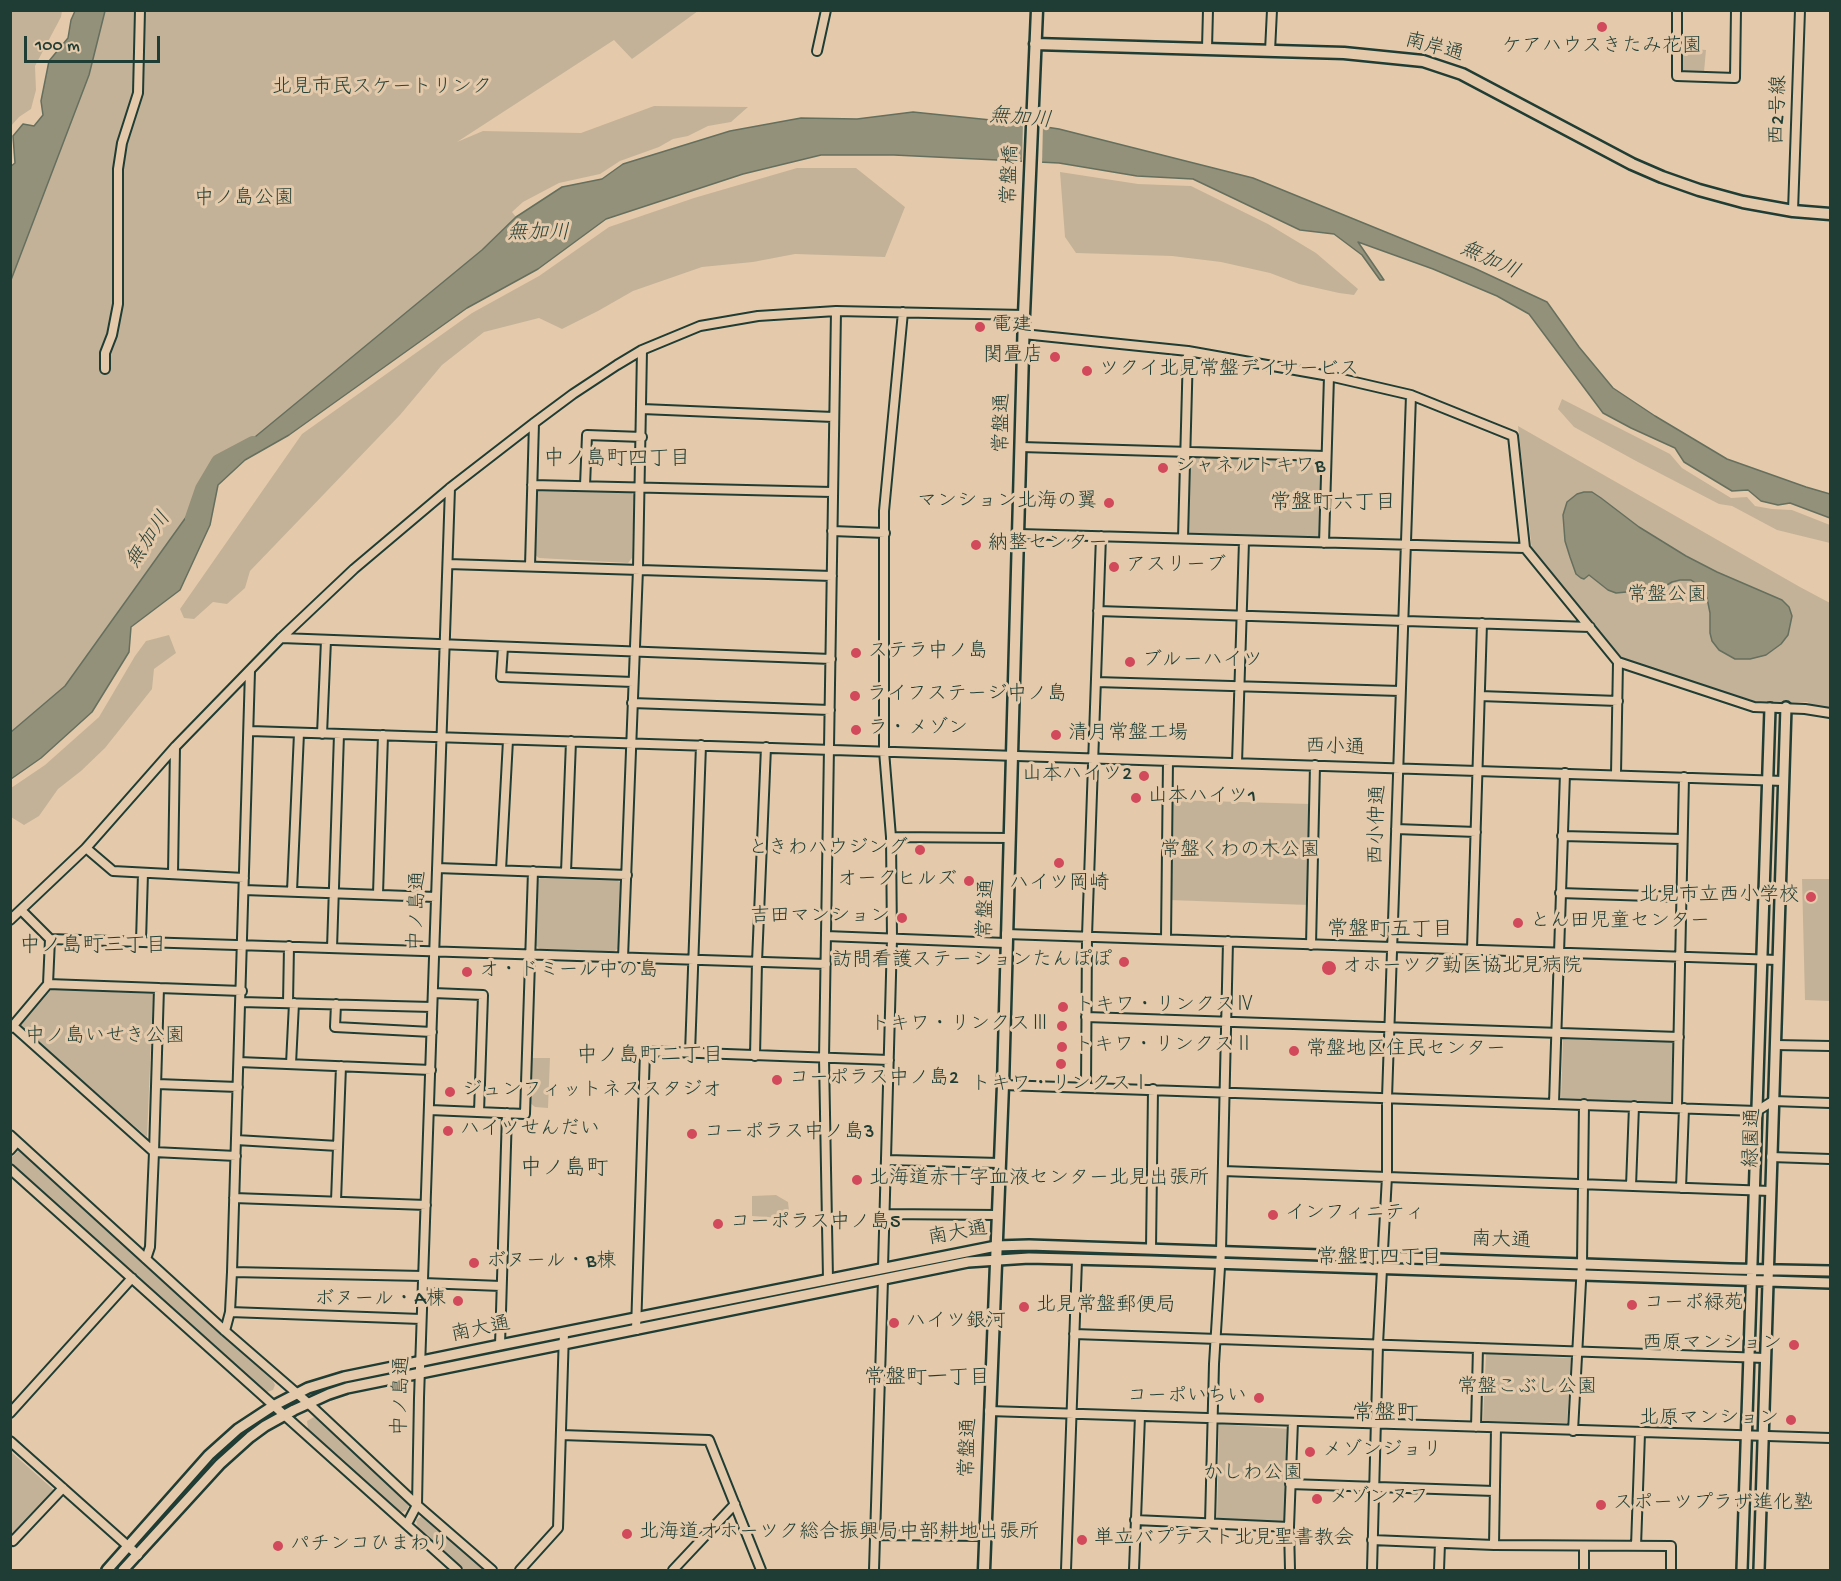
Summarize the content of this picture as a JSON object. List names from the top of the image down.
{
  "streets": {
    "main road": ["南岸通", "常盤橋", "常盤通"],
    "street": [
      "西2号線",
      "西小通",
      "西小仲通",
      "中ノ島通",
      "緑園通",
      "南大通"
    ]
  },
  "crossings": [
    ["南岸通", "西2号線"],
    ["南岸通", "常盤橋"],
    ["常盤橋", "常盤通"],
    ["常盤通", "西小通"],
    ["常盤通", "南大通"],
    ["西小通", "西小仲通"],
    ["西小通", "緑園通"],
    ["西小仲通", "南大通"],
    ["中ノ島通", "南大通"],
    ["緑園通", "南大通"]
  ],
  "districts": [
    "中ノ島町四丁目",
    "常盤町六丁目",
    "常盤町五丁目",
    "中ノ島町三丁目",
    "中ノ島町二丁目",
    "中ノ島町",
    "常盤町四丁目",
    "常盤町一丁目",
    "常盤町"
  ],
  "water": ["無加川"],
  "parks": [
    "北見市民スケートリンク",
    "中ノ島公園",
    "常盤公園",
    "常盤くわの木公園",
    "中ノ島いせき公園",
    "常盤こぶし公園",
    "かしわ公園"
  ],
  "places": [
    "ケアハウスきたみ花園",
    "電建",
    "関畳店",
    "ツクイ北見常盤デイサービス",
    "シャネルトキワB",
    "マンション北海の翼",
    "納整センター",
    "アスリーブ",
    "ステラ中ノ島",
    "ブルーハイツ",
    "ライフステージ中ノ島",
    "ラ・メゾン",
    "清月常盤工場",
    "山本ハイツ2",
    "山本ハイツ1",
    "ときわハウジング",
    "ハイツ岡崎",
    "オークヒルズ",
    "北見市立西小学校",
    "吉田マンション",
    "とん田児童センター",
    "訪問看護ステーションたんぽぽ",
    "オホーツク勤医協北見病院",
    "オ・ドミール中の島",
    "トキワ・リンクスⅣ",
    "トキワ・リンクスⅢ",
    "トキワ・リンクスⅡ",
    "常盤地区住民センター",
    "トキワ・リンクスⅠ",
    "コーポラス中ノ島2",
    "ジュンフィットネススタジオ",
    "ハイツせんだい",
    "コーポラス中ノ島3",
    "北海道赤十字血液センター北見出張所",
    "インフィニティ",
    "コーポラス中ノ島5",
    "ボヌール・B棟",
    "ボヌール・A棟",
    "コーポ緑苑",
    "北見常盤郵便局",
    "ハイツ銀河",
    "西原マンション",
    "コーポいちい",
    "北原マンション",
    "メゾンジョリ",
    "メゾンヌフ",
    "スポーツプラザ進化塾",
    "北海道オホーツク総合振興局中部耕地出張所",
    "単立バプテスト北見聖書教会",
    "パチンコひまわり"
  ],
  "scale_bar": "100 m"
}
